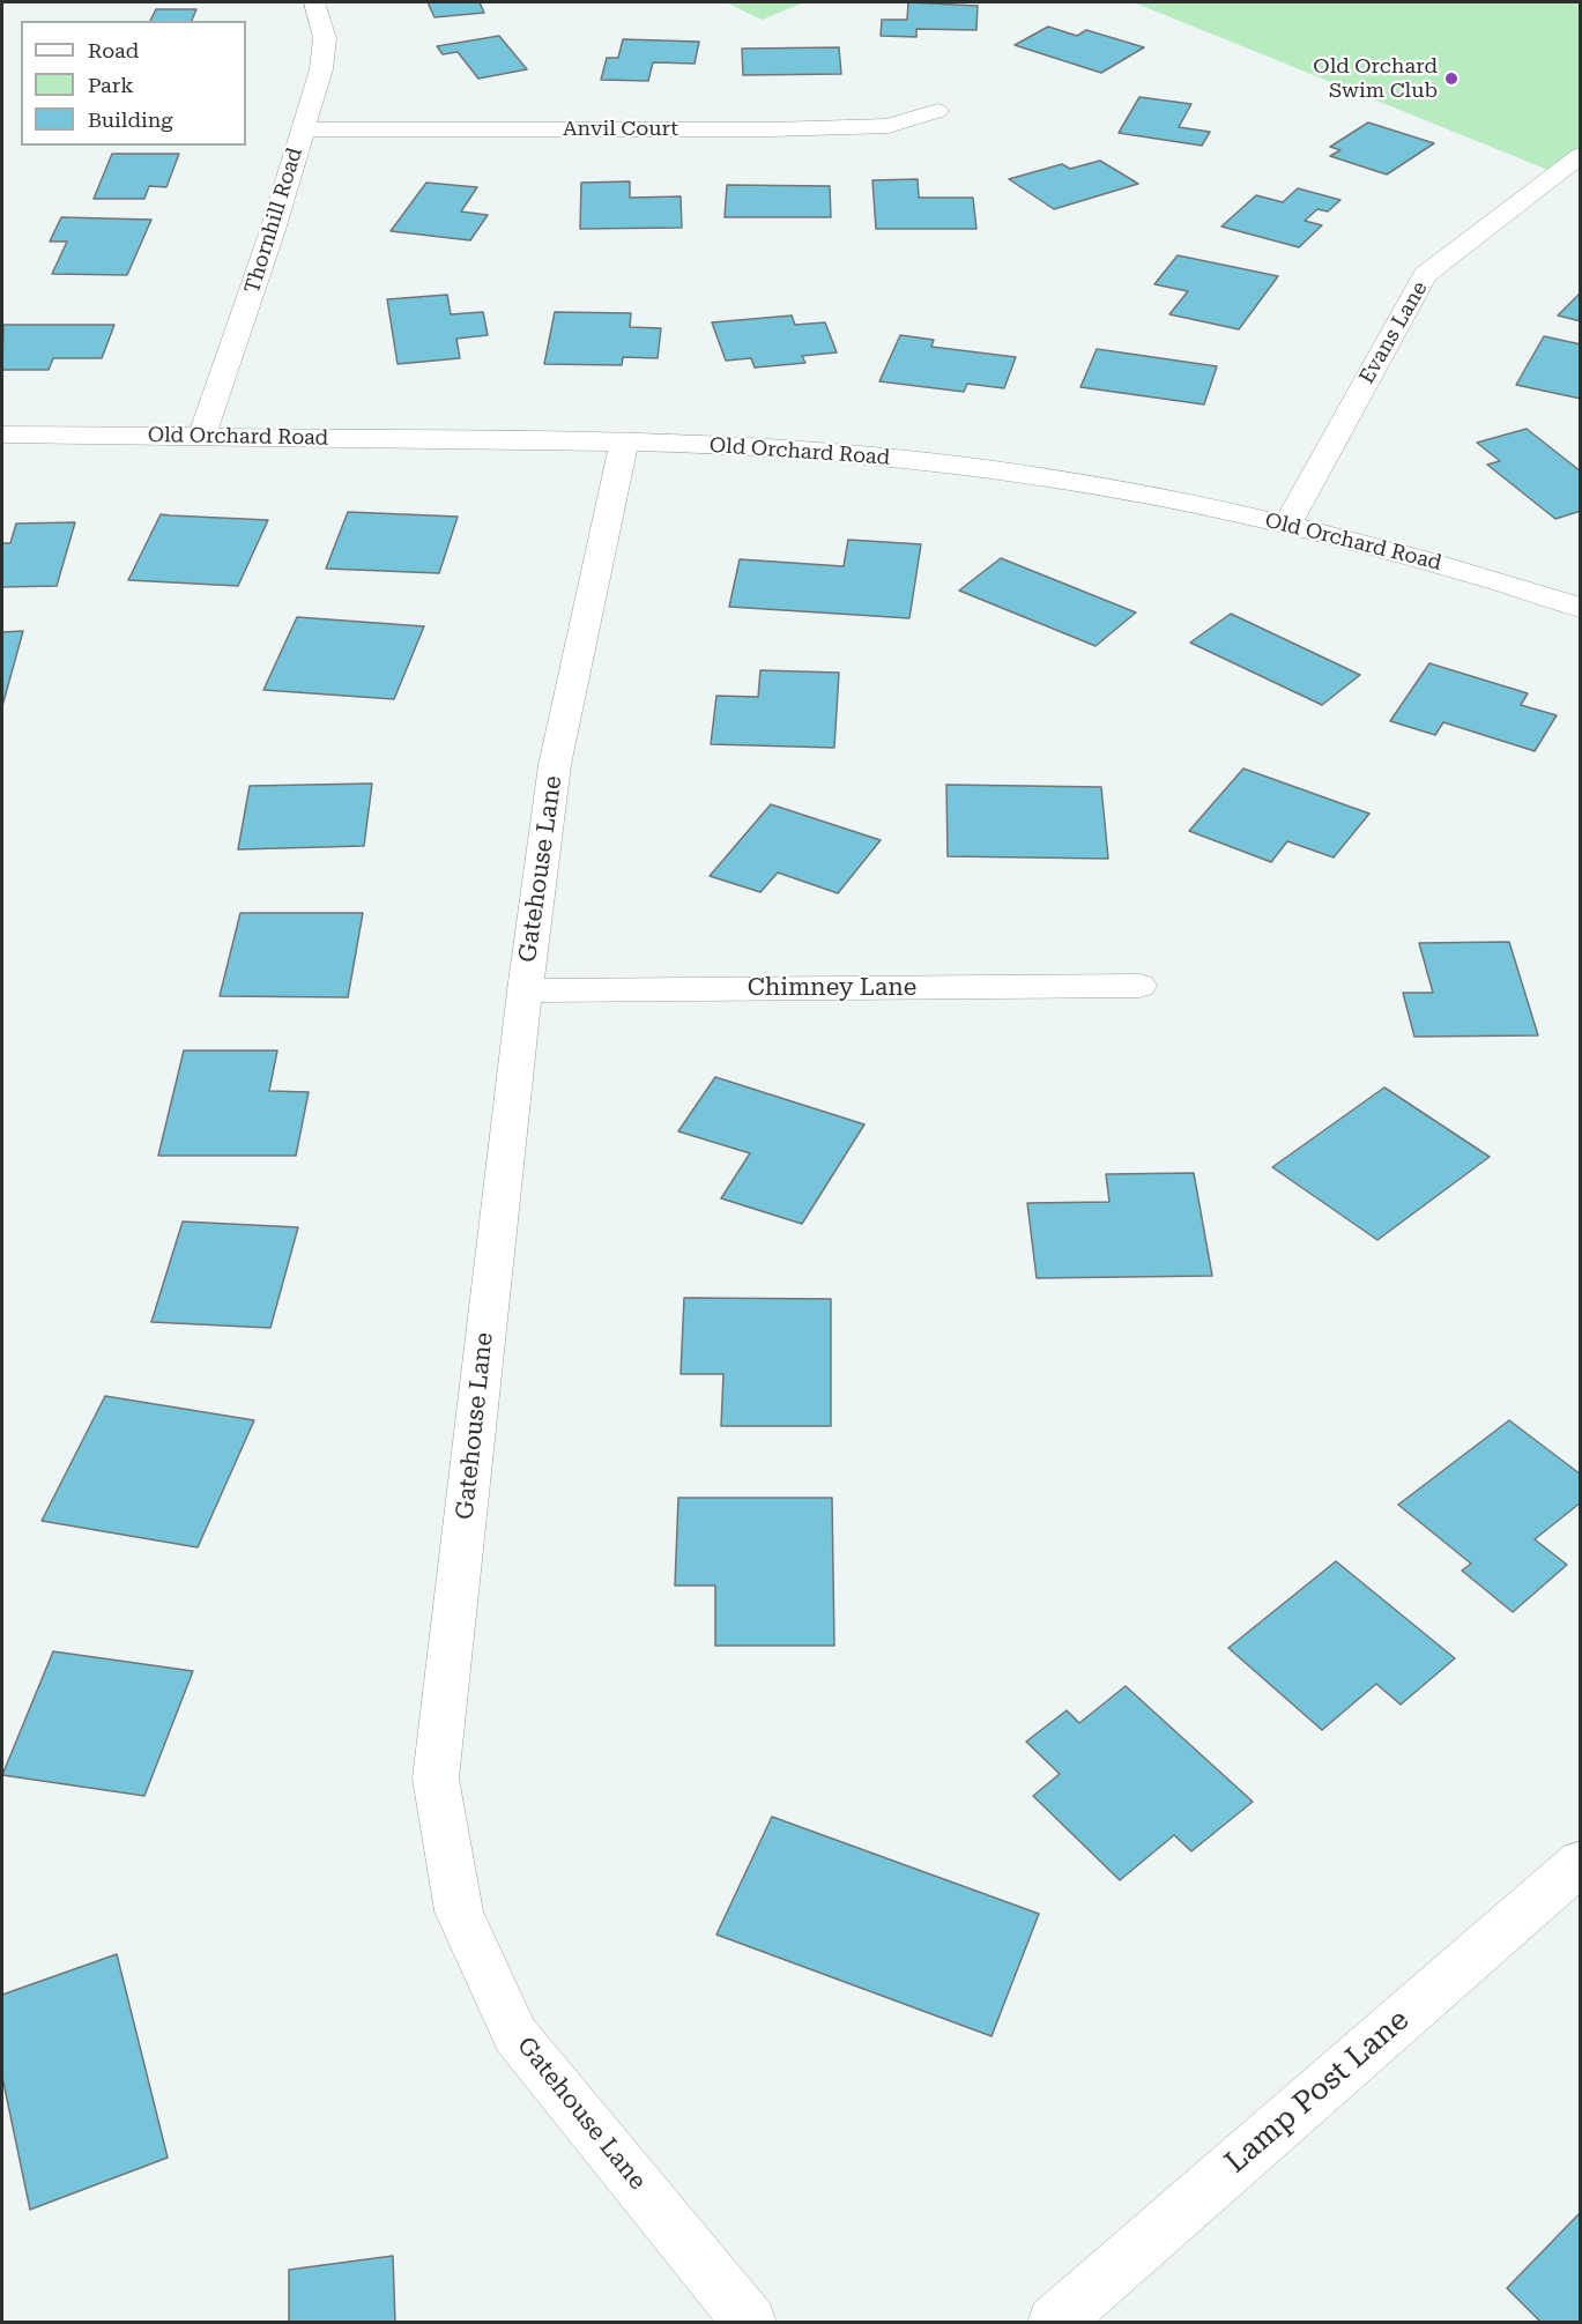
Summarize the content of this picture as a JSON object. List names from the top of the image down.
{
  "streets": {
    "street": [
      "Anvil Court",
      "Thornhill Road",
      "Evans Lane",
      "Old Orchard Road",
      "Gatehouse Lane",
      "Chimney Lane",
      "Lamp Post Lane"
    ]
  },
  "crossings": [
    ["Anvil Court", "Thornhill Road"],
    ["Thornhill Road", "Old Orchard Road"],
    ["Evans Lane", "Old Orchard Road"],
    ["Old Orchard Road", "Gatehouse Lane"],
    ["Gatehouse Lane", "Chimney Lane"]
  ],
  "places": ["Old Orchard Swim Club"],
  "legend": ["Road", "Park", "Building"]
}
